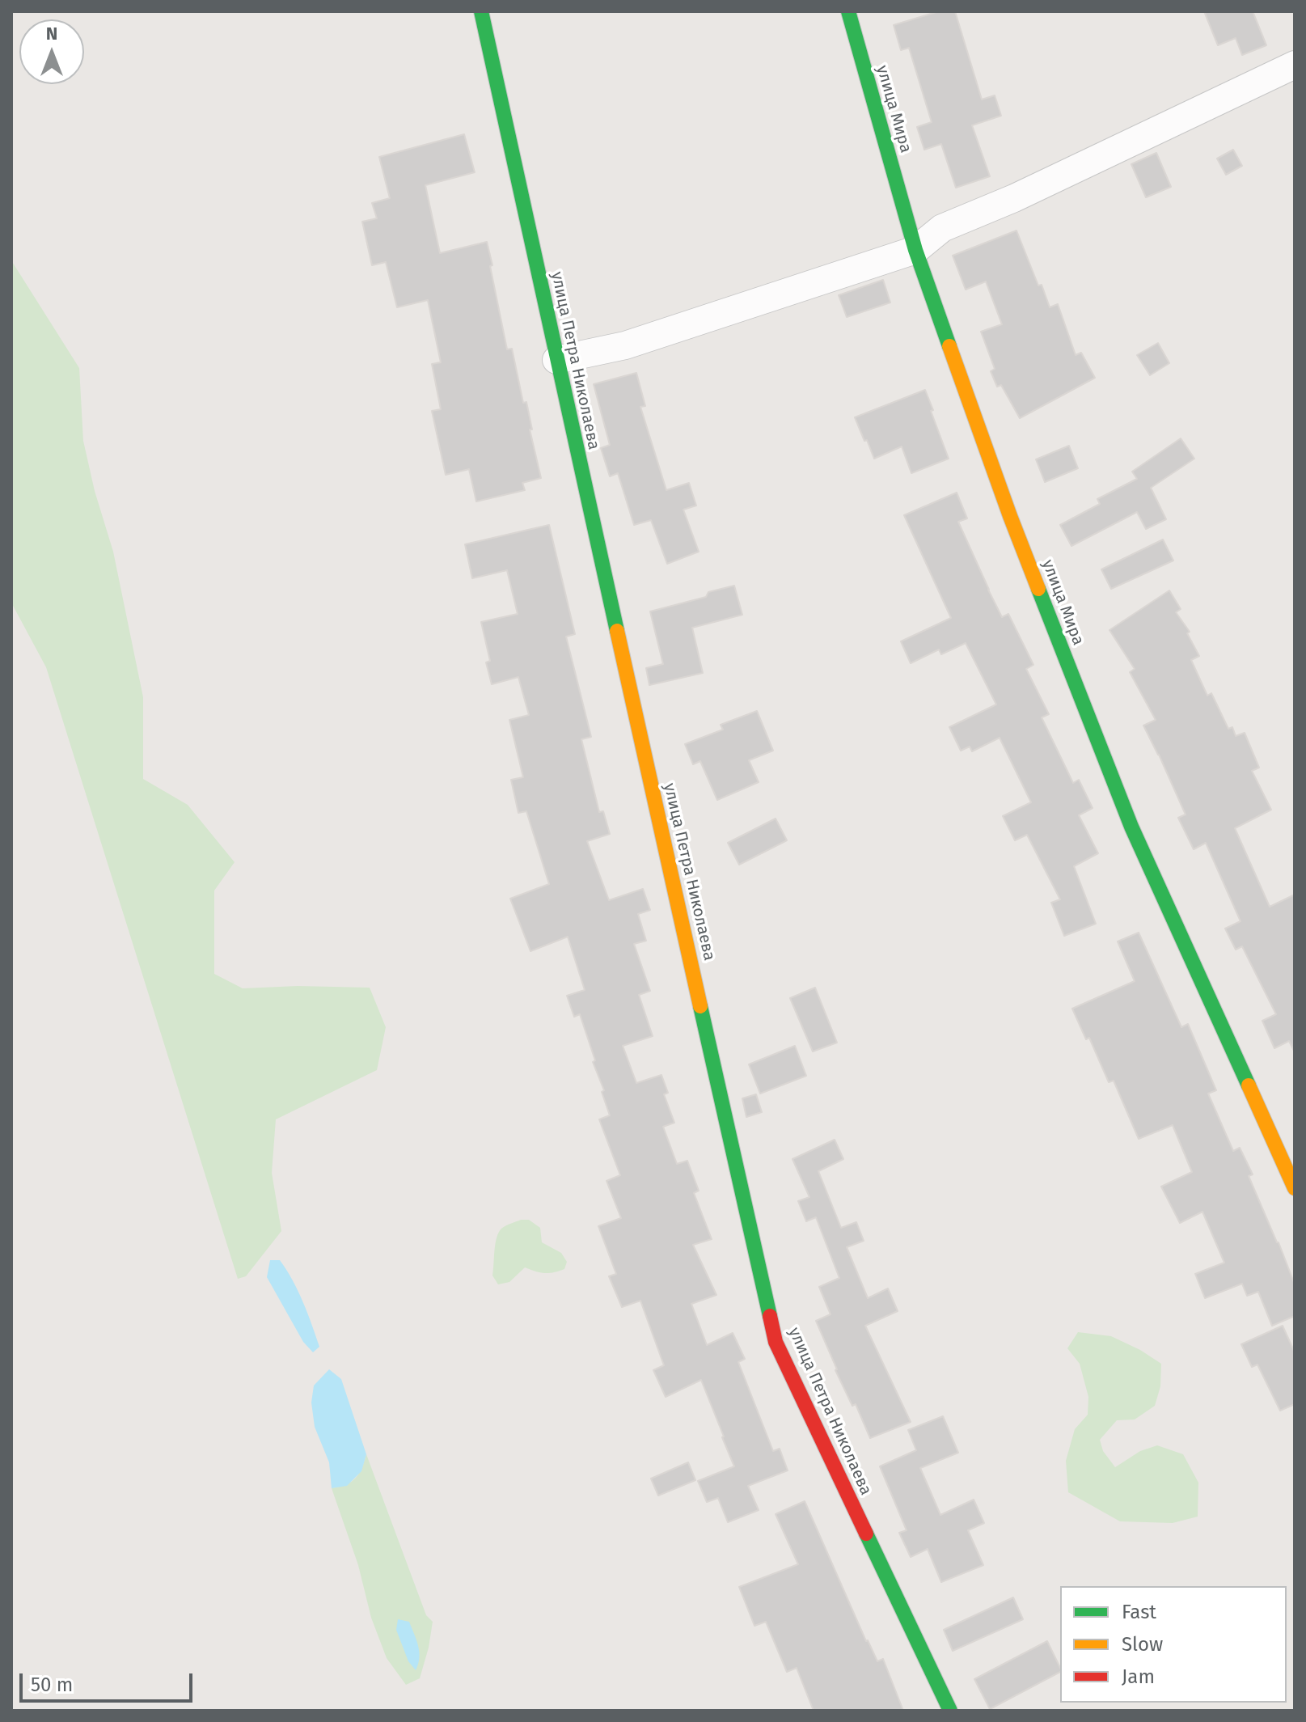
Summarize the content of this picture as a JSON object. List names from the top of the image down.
{
  "streets": {
    "street": ["улица Мира", "улица Петра Николаева"]
  },
  "legend": ["Fast", "Slow", "Jam"],
  "scale_bar": "50 m",
  "north": "top"
}
